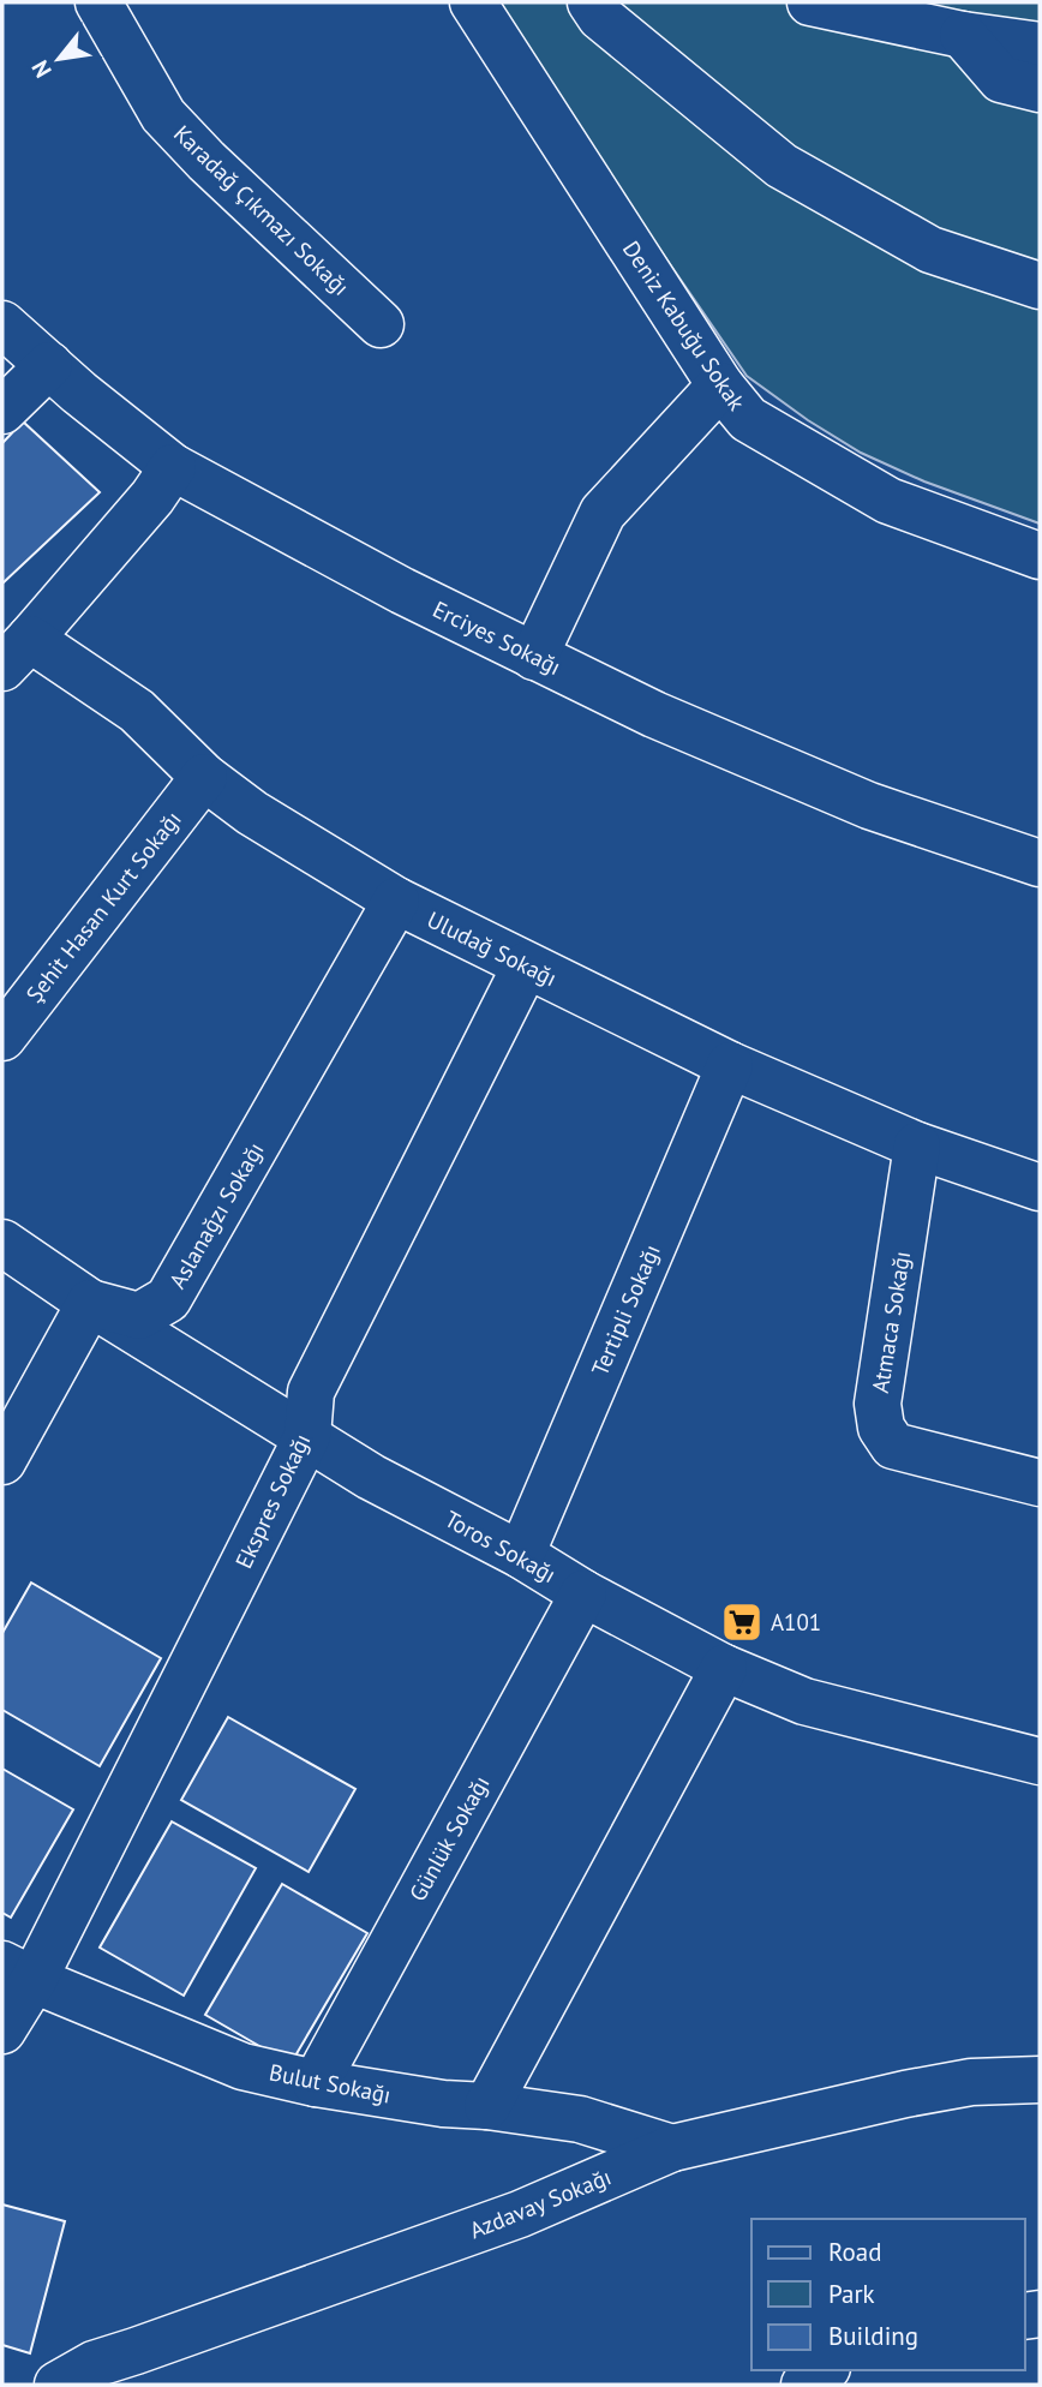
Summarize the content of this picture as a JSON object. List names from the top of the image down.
{
  "streets": {
    "street": [
      "Karadağ Çıkmazı Sokağı",
      "Deniz Kabuğu Sokak",
      "Erciyes Sokağı",
      "Şehit Hasan Kurt Sokağı",
      "Uludağ Sokağı",
      "Aslanağzı Sokağı",
      "Tertipli Sokağı",
      "Atmaca Sokağı",
      "Ekspres Sokağı",
      "Toros Sokağı",
      "Günlük Sokağı",
      "Bulut Sokağı",
      "Azdavay Sokağı"
    ]
  },
  "crossings": [
    ["Şehit Hasan Kurt Sokağı", "Uludağ Sokağı"],
    ["Uludağ Sokağı", "Aslanağzı Sokağı"],
    ["Uludağ Sokağı", "Tertipli Sokağı"],
    ["Uludağ Sokağı", "Atmaca Sokağı"],
    ["Uludağ Sokağı", "Ekspres Sokağı"],
    ["Aslanağzı Sokağı", "Toros Sokağı"],
    ["Tertipli Sokağı", "Toros Sokağı"],
    ["Ekspres Sokağı", "Toros Sokağı"],
    ["Ekspres Sokağı", "Bulut Sokağı"],
    ["Toros Sokağı", "Günlük Sokağı"],
    ["Günlük Sokağı", "Bulut Sokağı"],
    ["Bulut Sokağı", "Azdavay Sokağı"]
  ],
  "places": {
    "supermarket": ["A101"]
  },
  "legend": ["Road", "Park", "Building"],
  "north": "bottom left"
}
